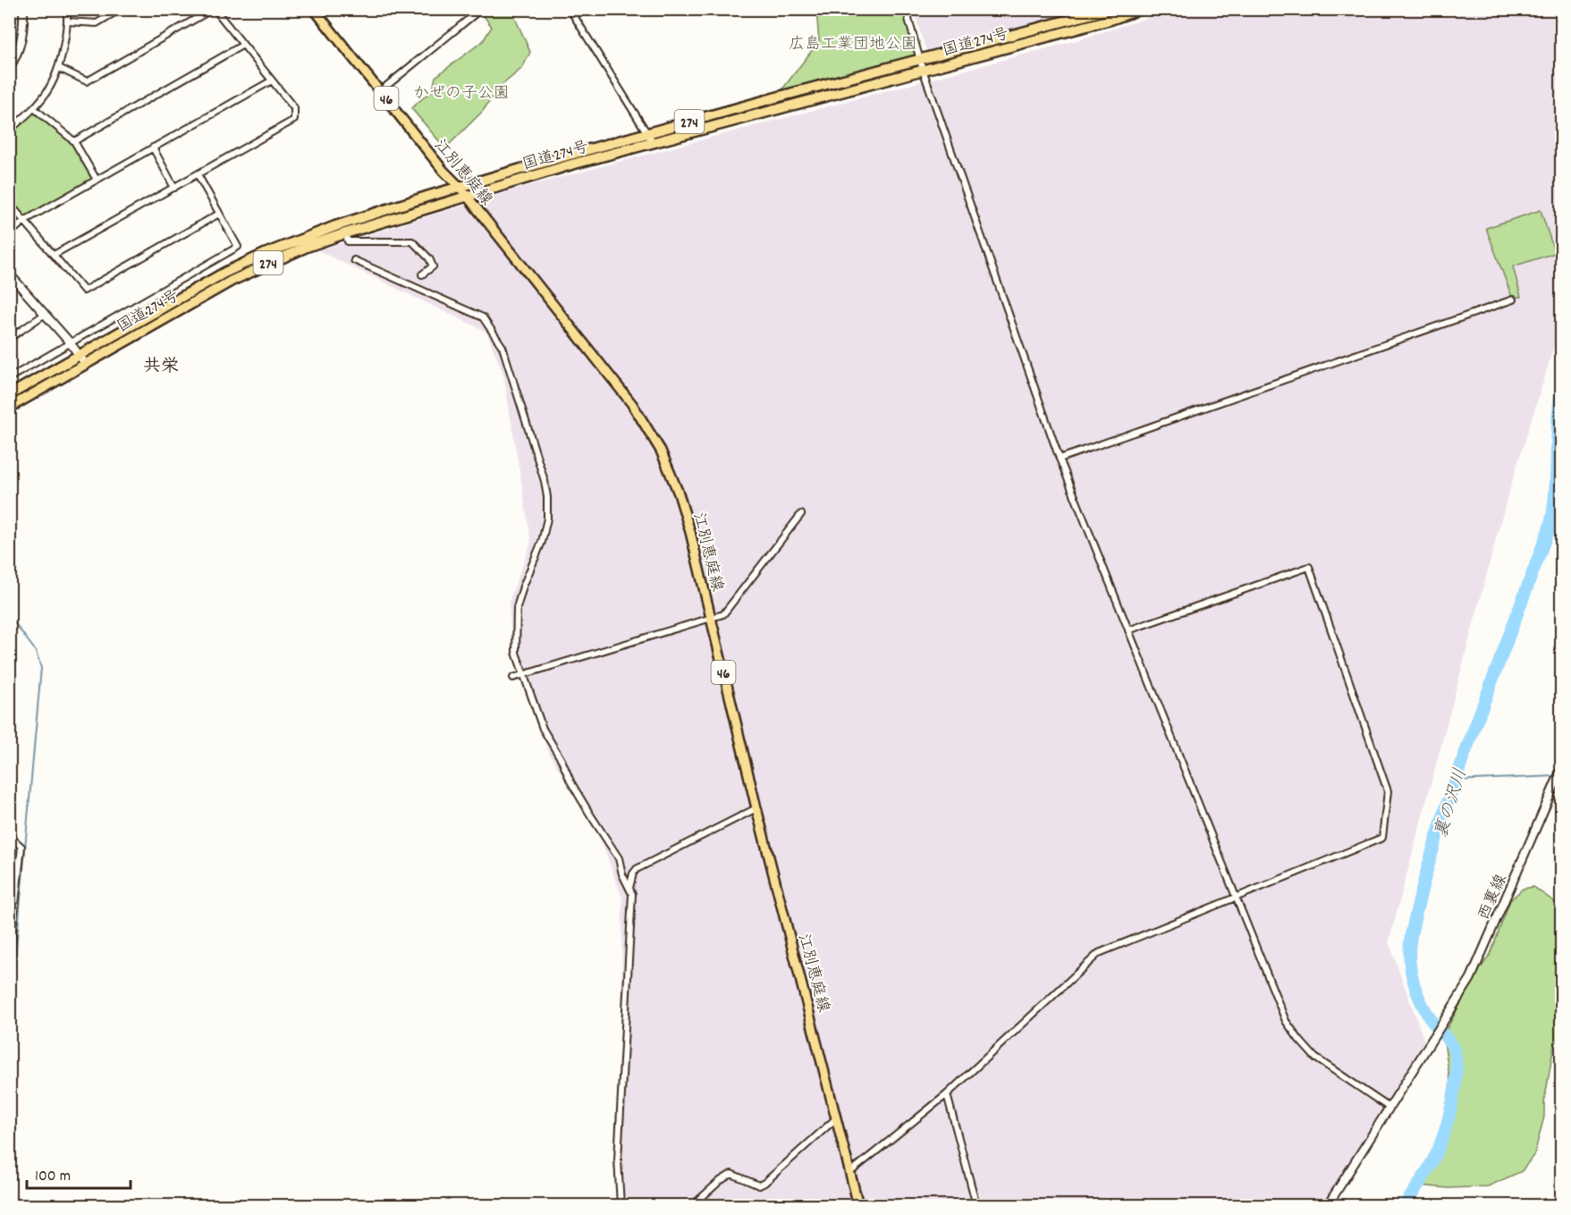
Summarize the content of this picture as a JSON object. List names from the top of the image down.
{
  "streets": {
    "highway": ["国道274号", "274"],
    "main road": ["46", "江別恵庭線"],
    "street": ["西裏線"]
  },
  "crossings": [
    ["国道274号", "江別恵庭線"]
  ],
  "districts": ["共栄"],
  "water": ["裏の沢川"],
  "parks": ["広島工業団地公園", "かぜの子公園"],
  "scale_bar": "100 m"
}
